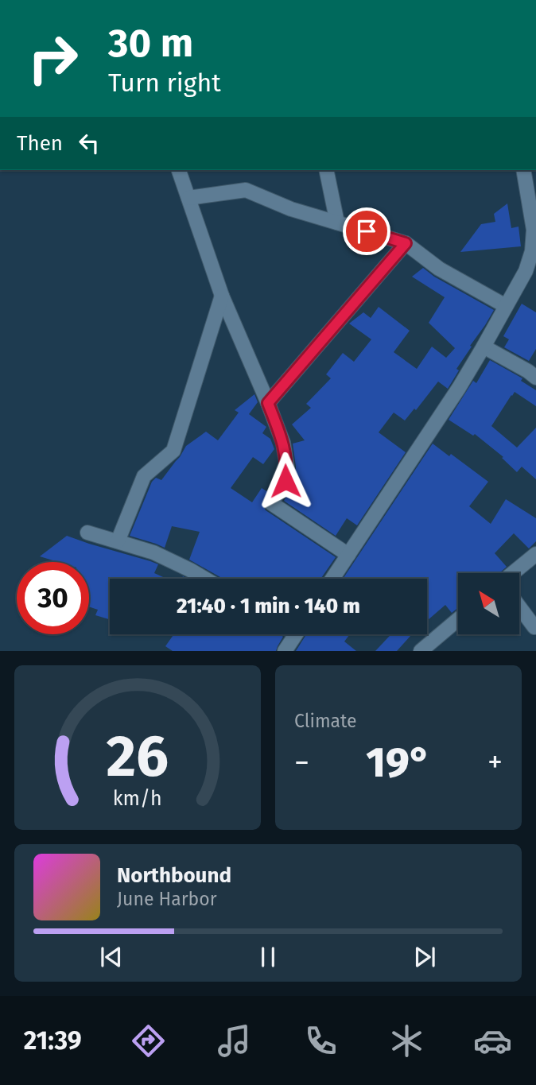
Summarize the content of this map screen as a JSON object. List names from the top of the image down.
{
  "north": "top left",
  "page": {
    "turn": ["30 m", "Turn right"],
    "then": "Then",
    "limit": "30",
    "trip": "21:40 · 1 min · 140 m",
    "tile": "Climate",
    "heat": ["−", "19°", "+"],
    "song": ["Northbound", "June Harbor"],
    "tabs": "21:39",
    "gauge": ["26", "km/h"]
  }
}
